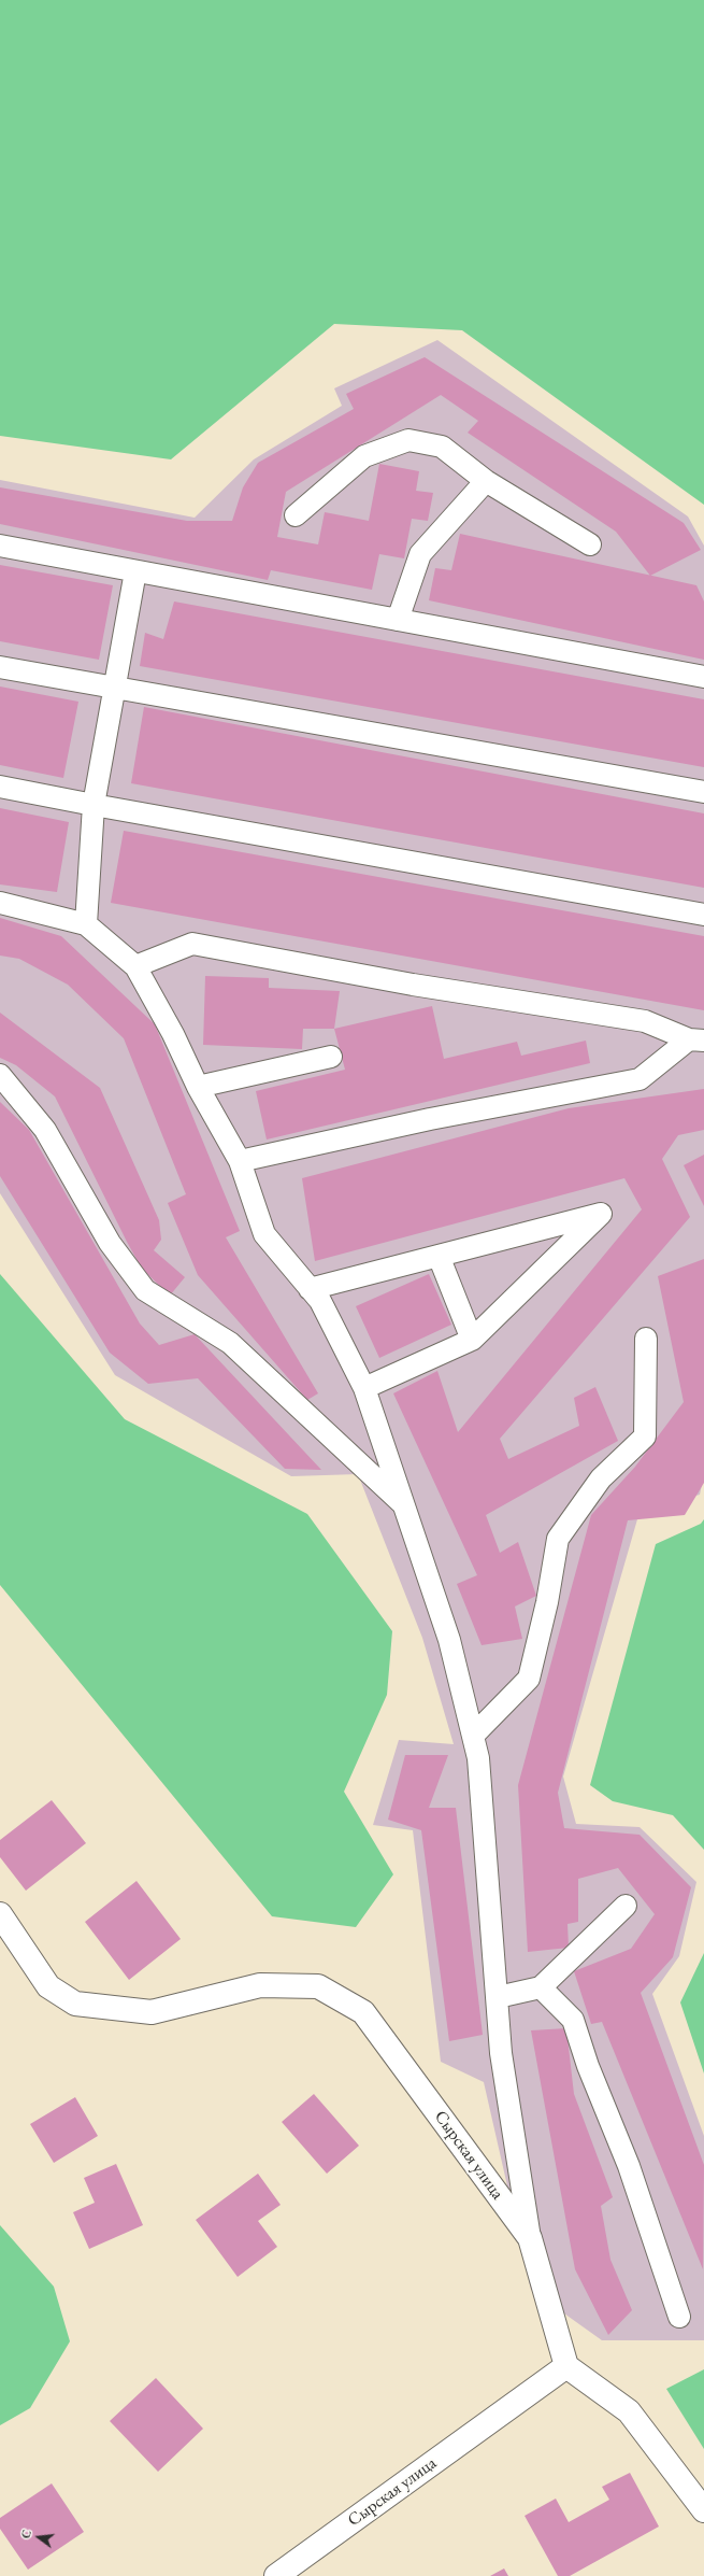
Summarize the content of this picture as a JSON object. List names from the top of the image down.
{
  "streets": {
    "street": ["Сырская улица"]
  },
  "north": "left"
}
